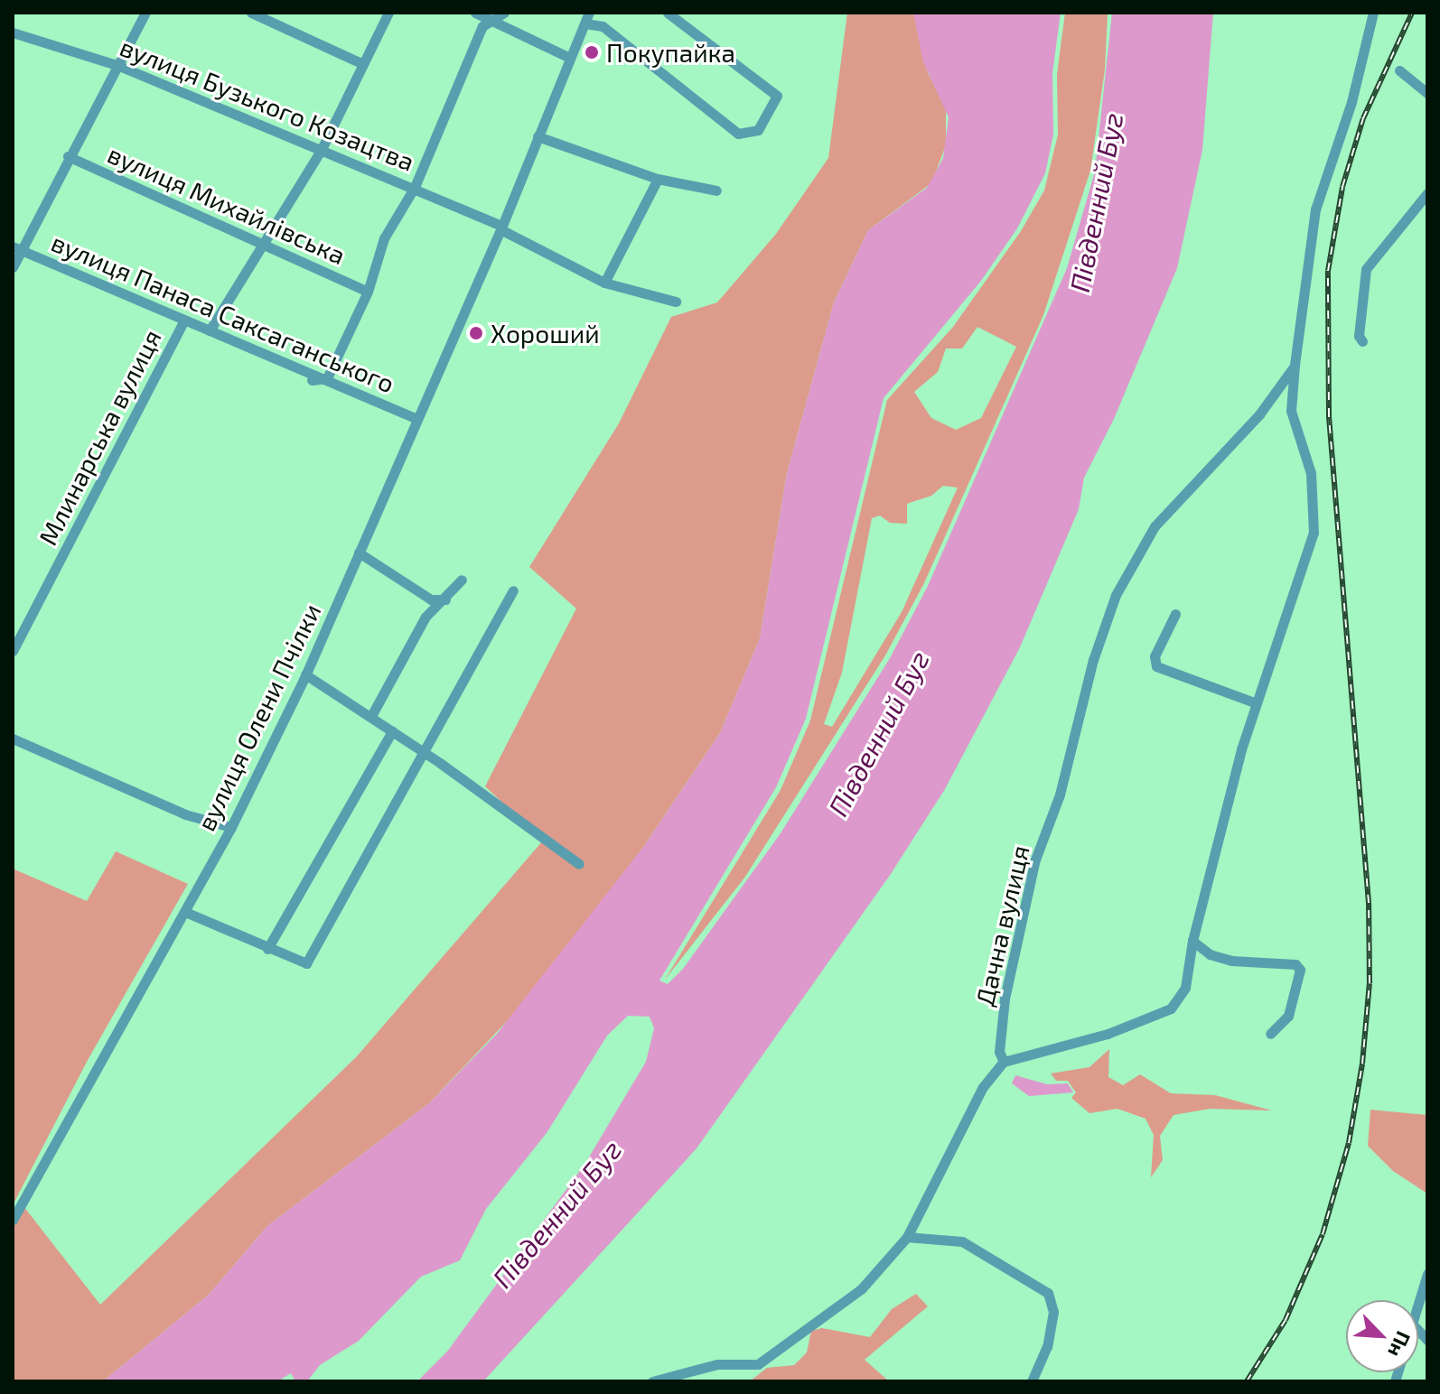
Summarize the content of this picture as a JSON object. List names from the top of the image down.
{
  "streets": {
    "street": [
      "вулиця Бузького Козацтва",
      "вулиця Михайлівська",
      "вулиця Панаса Саксаганського",
      "Млинарська вулиця",
      "вулиця Олени Пчілки",
      "Дачна вулиця"
    ]
  },
  "crossings": [
    ["вулиця Бузького Козацтва", "вулиця Олени Пчілки"],
    ["вулиця Панаса Саксаганського", "Млинарська вулиця"],
    ["вулиця Панаса Саксаганського", "вулиця Олени Пчілки"]
  ],
  "water": ["Південний Буг"],
  "places": ["Покупайка", "Хороший"],
  "north": "bottom right"
}
